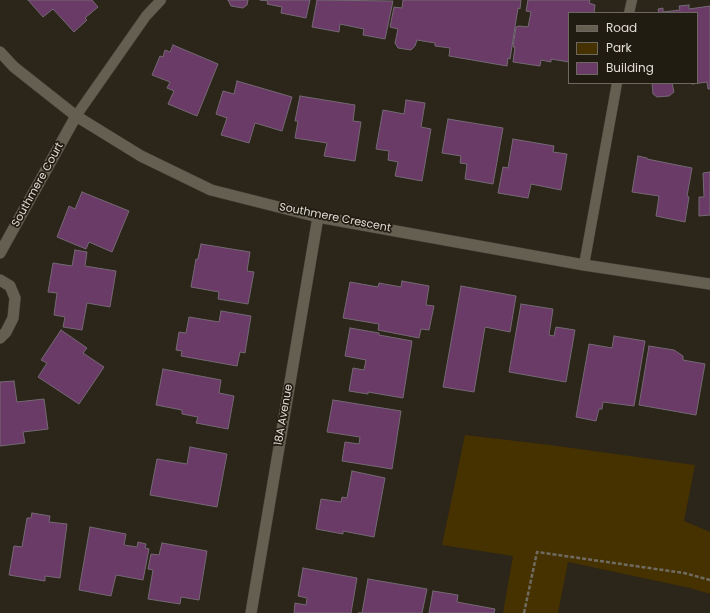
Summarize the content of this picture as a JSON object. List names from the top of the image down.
{
  "streets": {
    "street": ["Southmere Court", "Southmere Crescent", "18A Avenue"]
  },
  "crossings": [
    ["Southmere Court", "Southmere Crescent"],
    ["Southmere Crescent", "18A Avenue"]
  ],
  "legend": ["Road", "Park", "Building"]
}
